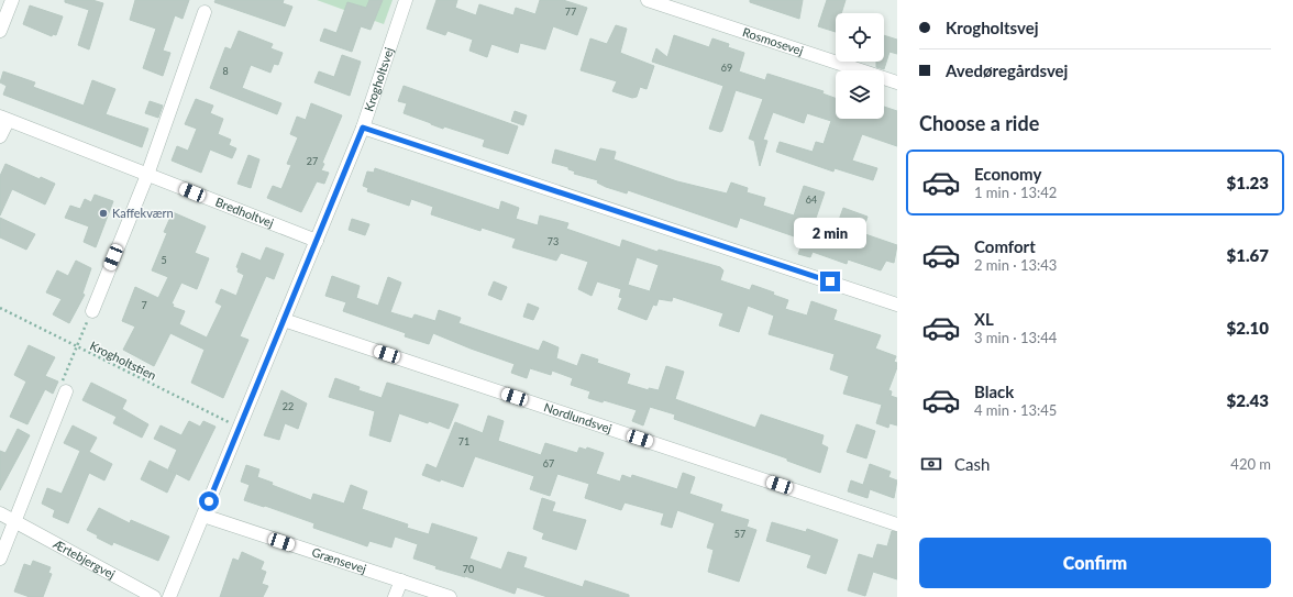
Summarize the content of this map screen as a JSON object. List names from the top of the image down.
{
  "streets": {
    "street": [
      "Rosmosevej",
      "Krogholtsvej",
      "Bredholtvej",
      "Nordlundsvej",
      "Ærtebjergvej",
      "Grænsevej"
    ],
    "path": ["Krogholtstien"]
  },
  "crossings": [
    ["Krogholtsvej", "Bredholtvej"],
    ["Krogholtsvej", "Krogholtstien"],
    ["Krogholtsvej", "Nordlundsvej"],
    ["Krogholtsvej", "Grænsevej"]
  ],
  "places": ["Kaffekværn"],
  "house_numbers": [
    "77",
    "69",
    "8",
    "27",
    "64",
    "73",
    "5",
    "7",
    "22",
    "71",
    "67",
    "57",
    "70"
  ],
  "page": {
    "banner": ["Krogholtsvej", "Avedøregårdsvej"],
    "heading": "Choose a ride",
    "list": [
      {
        "name": "Economy",
        "note": "1 min · 13:42",
        "value": "$1.23"
      },
      {
        "name": "Comfort",
        "note": "2 min · 13:43",
        "value": "$1.67"
      },
      {
        "name": "XL",
        "note": "3 min · 13:44",
        "value": "$2.10"
      },
      {
        "name": "Black",
        "note": "4 min · 13:45",
        "value": "$2.43"
      }
    ],
    "bubble": "2 min",
    "pay": ["Cash", "420 m"],
    "buttons": "Confirm"
  }
}
